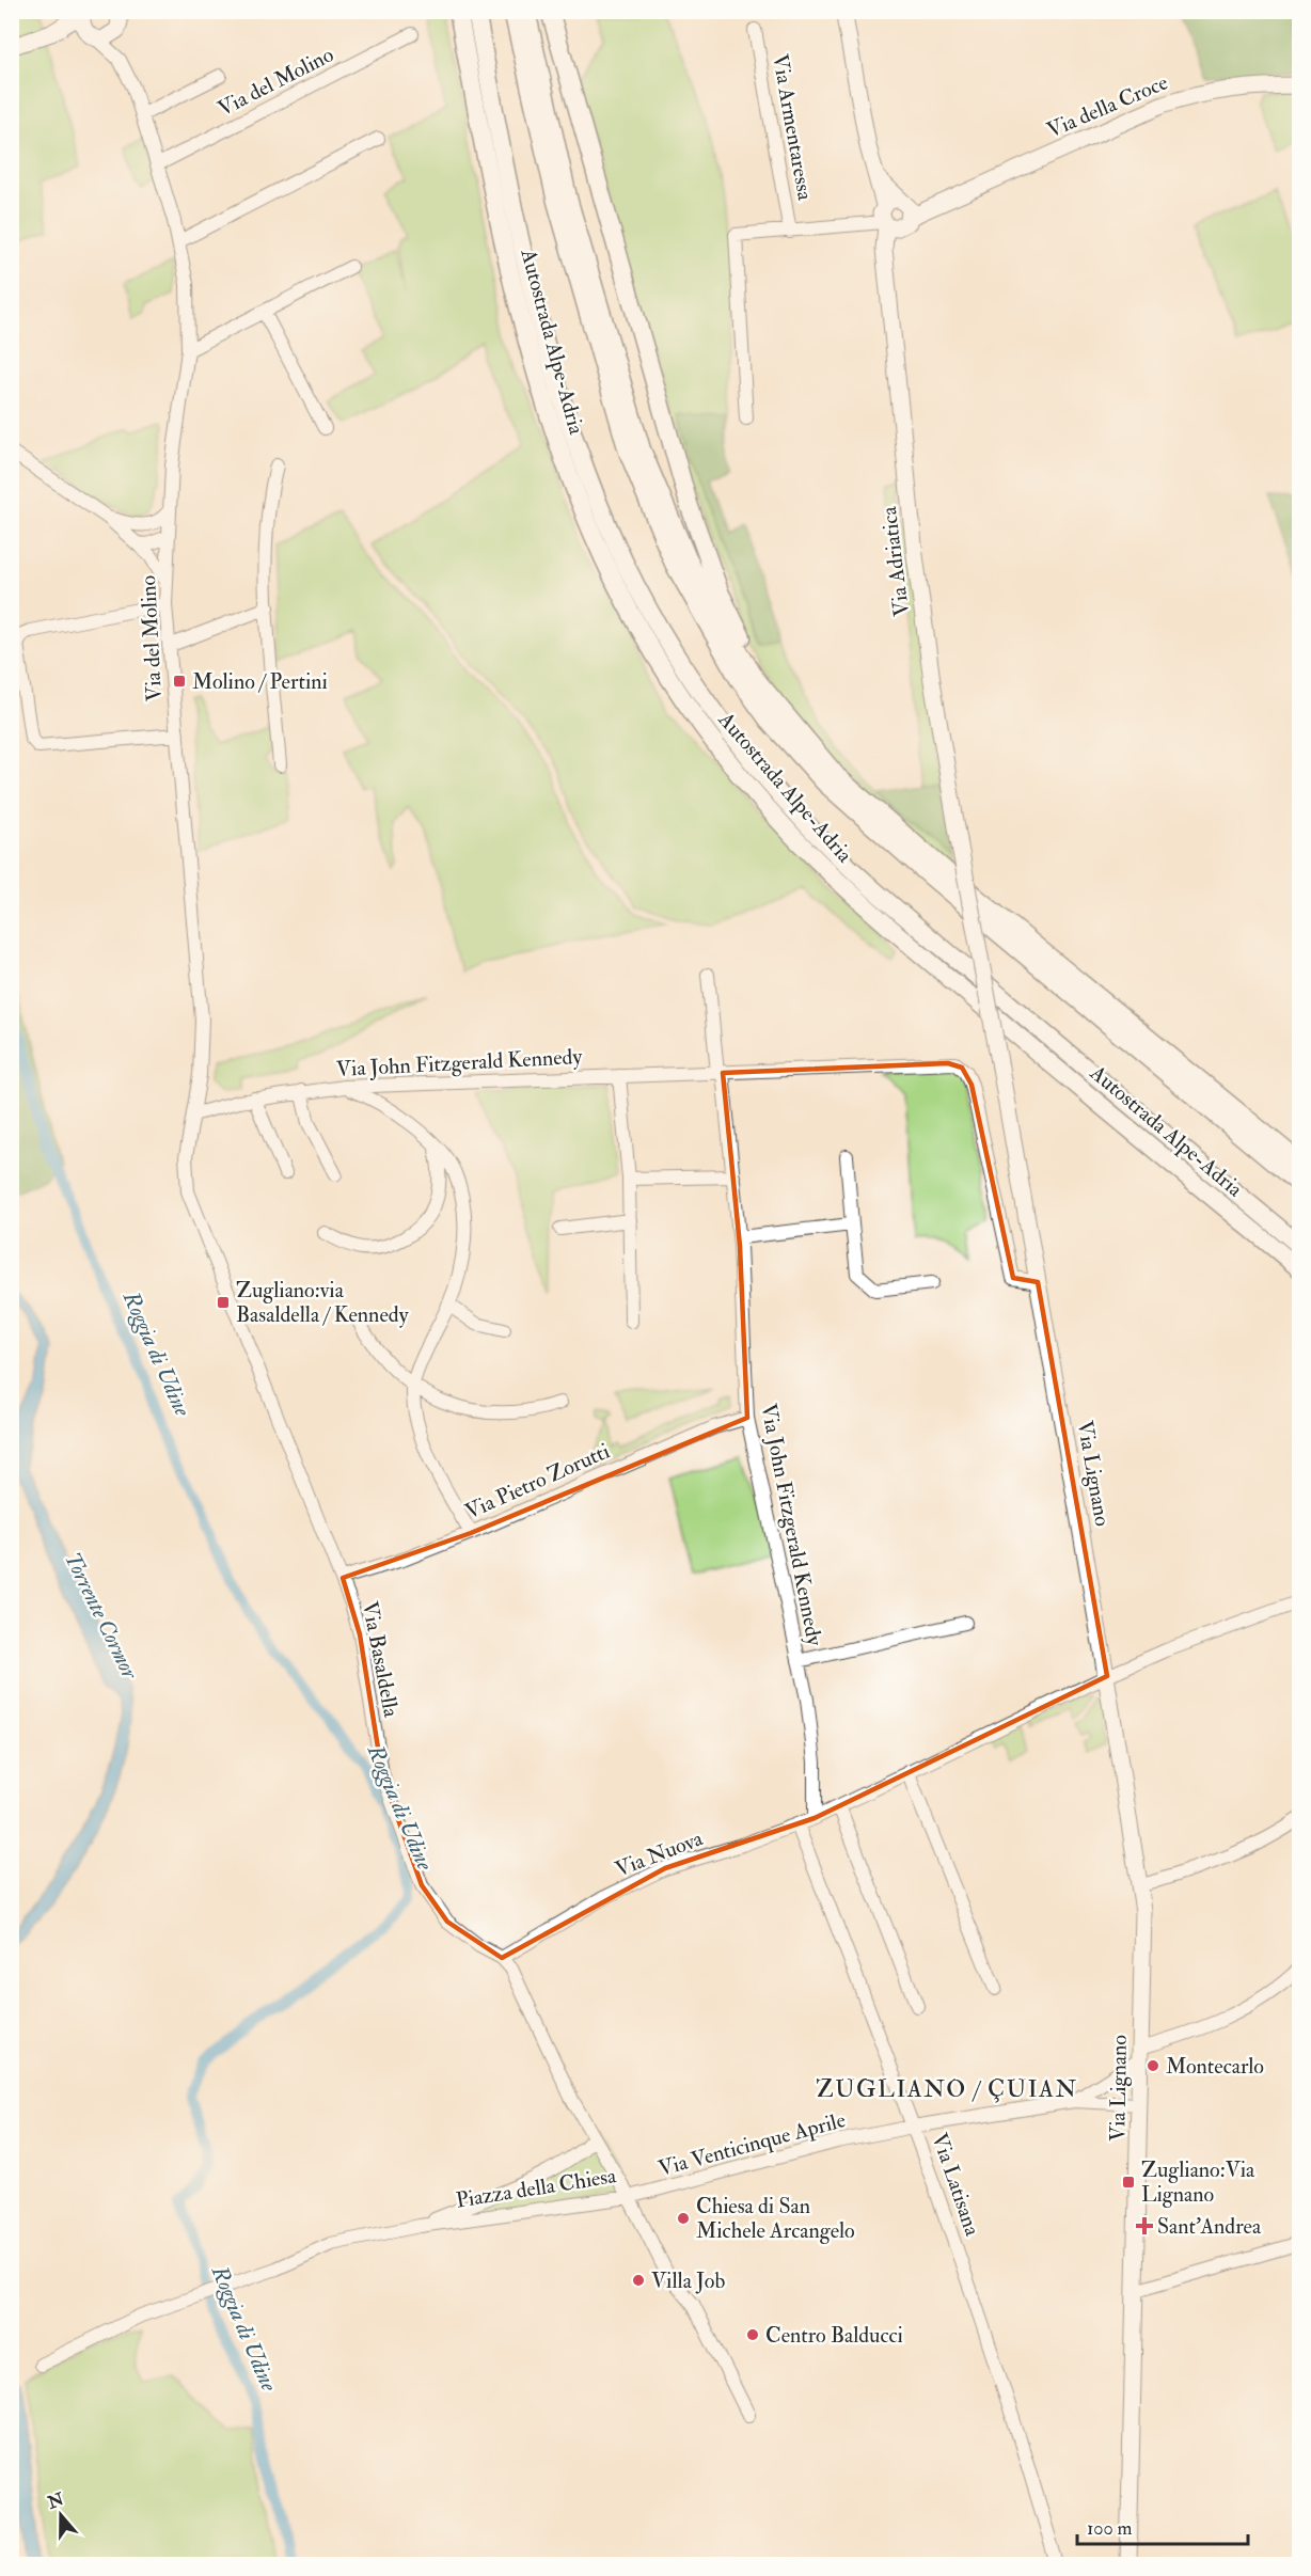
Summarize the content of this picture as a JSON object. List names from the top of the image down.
{
  "streets": {
    "highway": ["Autostrada Alpe-Adria"],
    "main road": ["Via della Croce", "Via Adriatica", "Via Lignano"],
    "street": [
      "Via del Molino",
      "Via Armentaressa",
      "Via John Fitzgerald Kennedy",
      "Via Pietro Zorutti",
      "Via Basaldella",
      "Via Nuova",
      "Via Venticinque Aprile",
      "Via Latisana",
      "Piazza della Chiesa"
    ]
  },
  "crossings": [
    ["Via del Molino", "Via John Fitzgerald Kennedy"],
    ["Via del Molino", "Via Basaldella"],
    ["Via della Croce", "Via Adriatica"],
    ["Via Adriatica", "Via Lignano"],
    ["Via John Fitzgerald Kennedy", "Via Lignano"],
    ["Via John Fitzgerald Kennedy", "Via Pietro Zorutti"],
    ["Via John Fitzgerald Kennedy", "Via Basaldella"],
    ["Via John Fitzgerald Kennedy", "Via Nuova"],
    ["Via Lignano", "Via Nuova"],
    ["Via Pietro Zorutti", "Via Basaldella"],
    ["Via Basaldella", "Via Nuova"],
    ["Via Basaldella", "Piazza della Chiesa"],
    ["Via Nuova", "Via Latisana"],
    ["Via Venticinque Aprile", "Via Latisana"],
    ["Via Venticinque Aprile", "Piazza della Chiesa"]
  ],
  "districts": ["ZUGLIANO / ÇUIAN"],
  "water": ["Roggia di Udine", "Torrente Cormor"],
  "places": {
    "transit": ["Molino / Pertini", "Zugliano:via Basaldella / Kennedy", "Zugliano:Via Lignano"],
    "other": [
      "Montecarlo",
      "Chiesa di San Michele Arcangelo",
      "Villa Job",
      "Centro Balducci"
    ],
    "health": ["Sant'Andrea"]
  },
  "scale_bar": "100 m",
  "north": "top"
}
